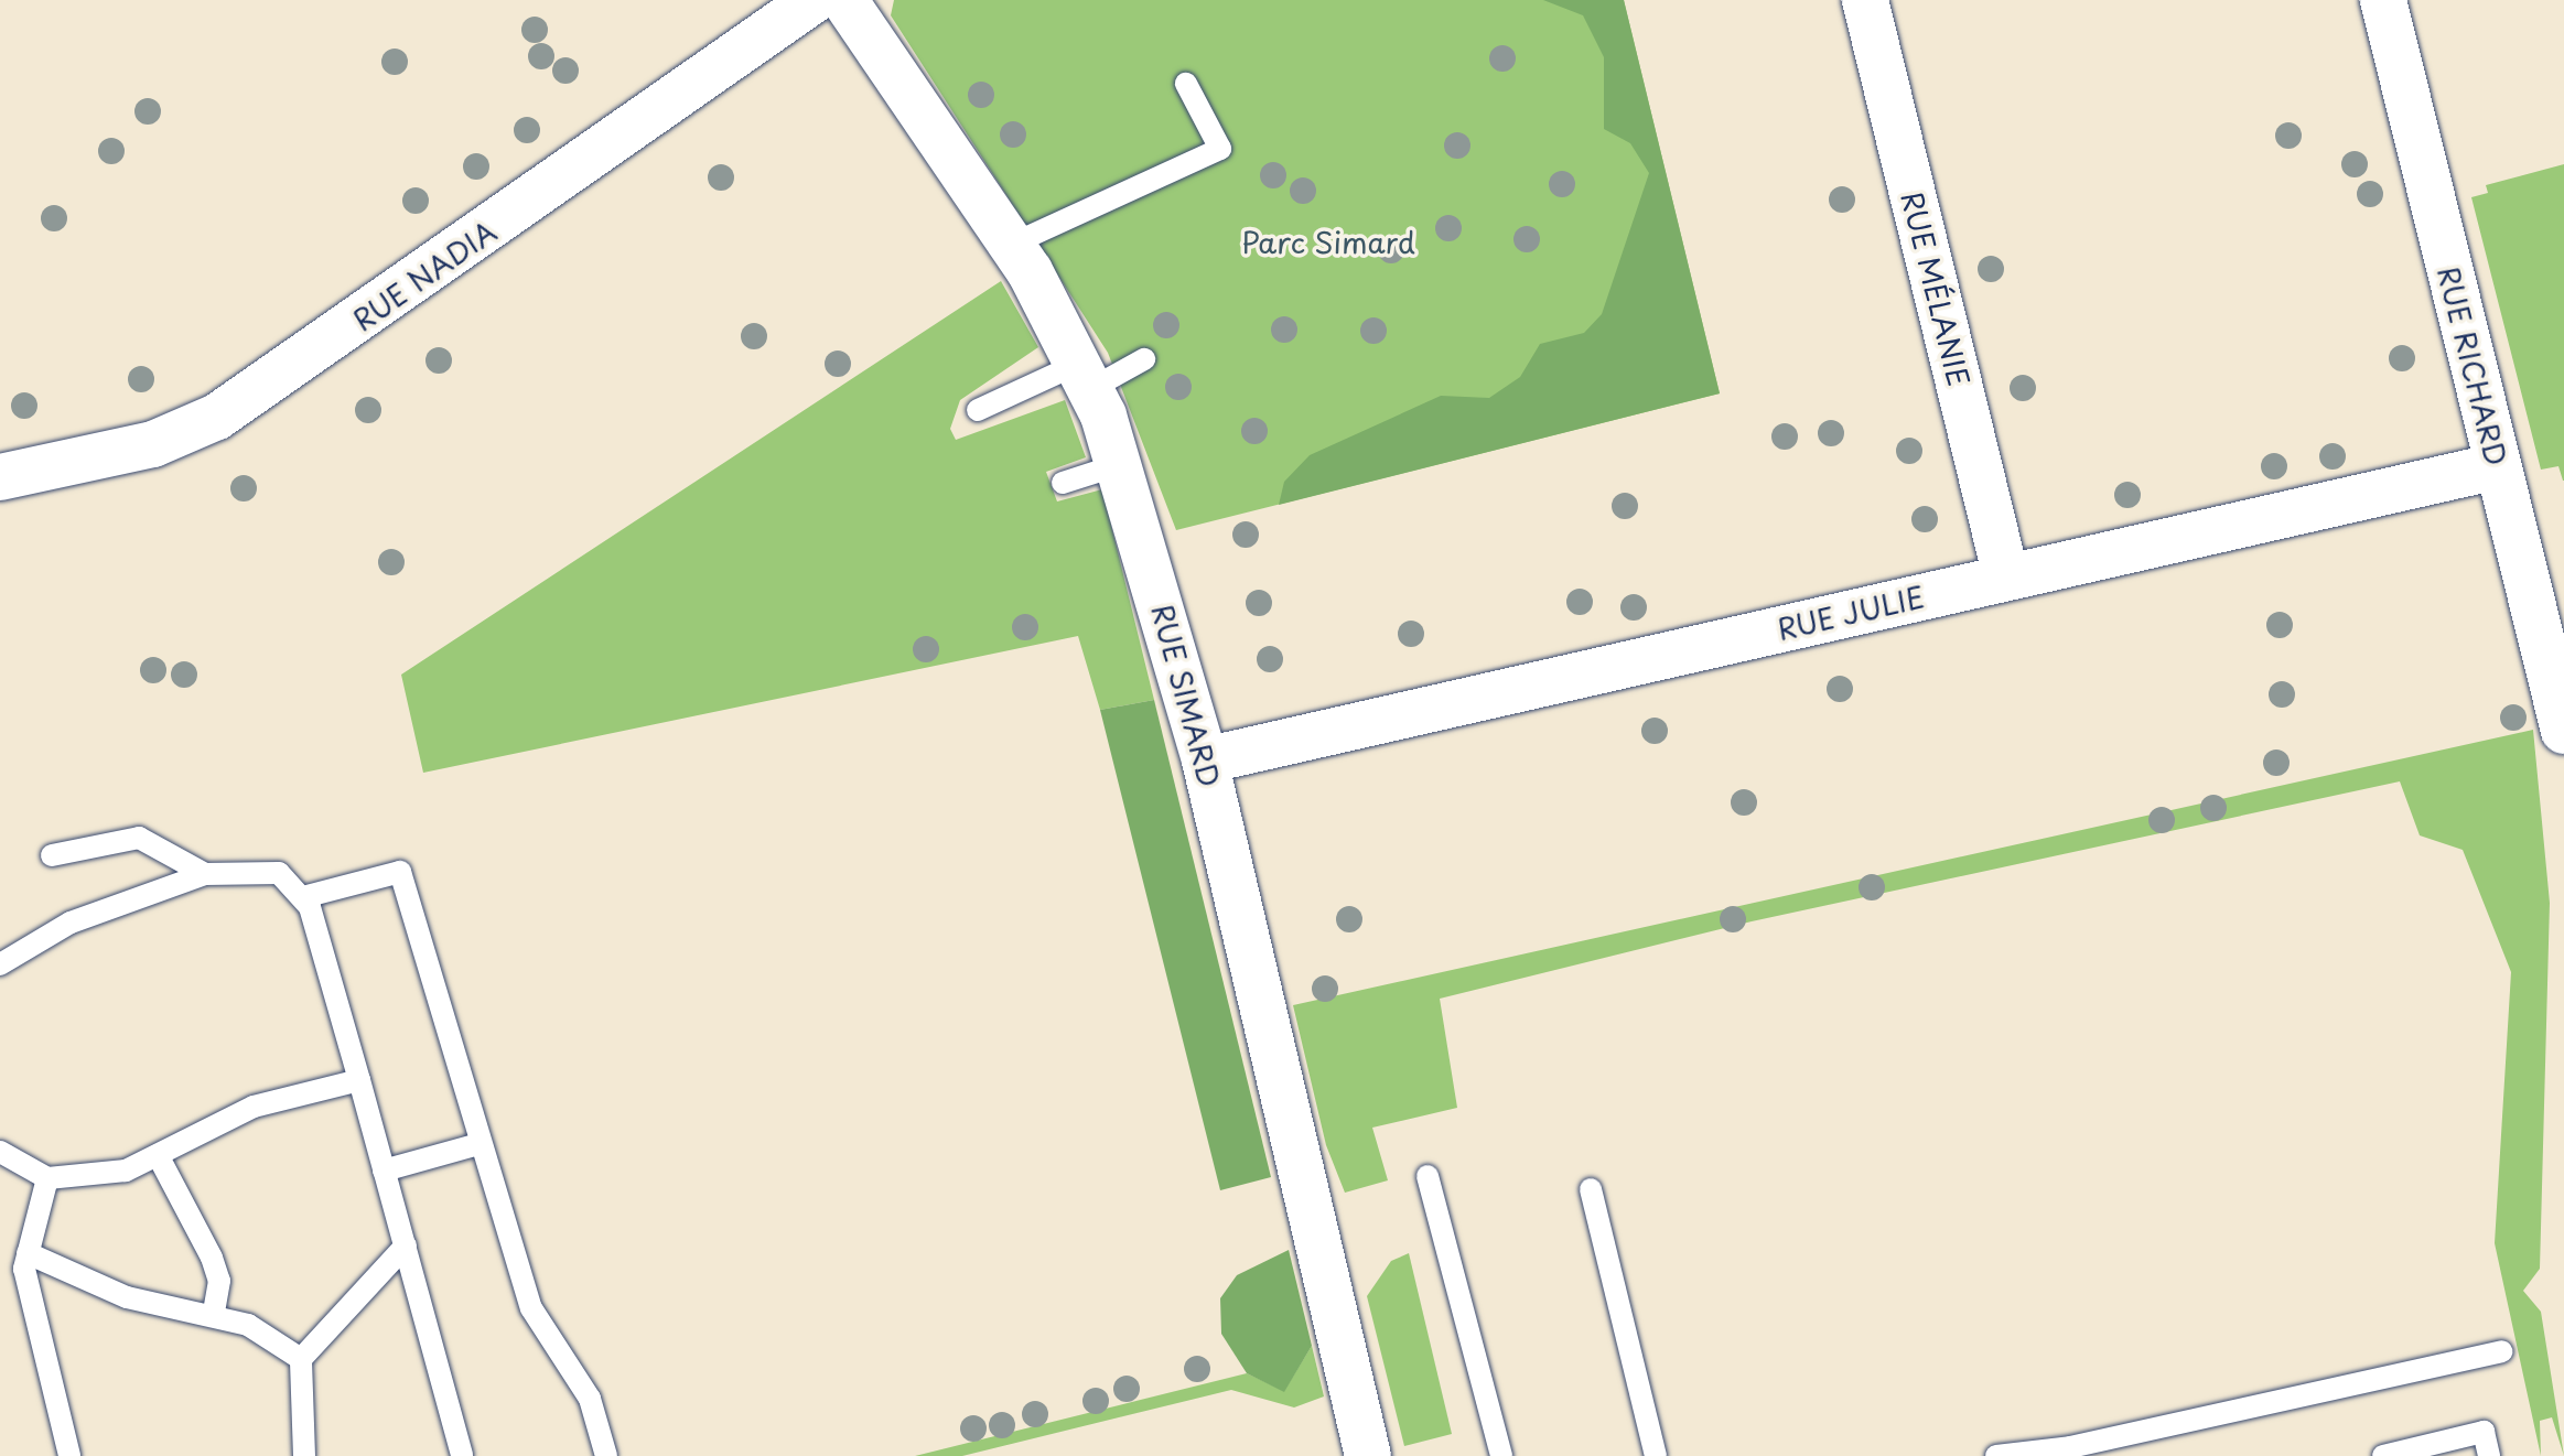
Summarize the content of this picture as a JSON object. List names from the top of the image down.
{
  "streets": {
    "street": [
      "RUE NADIA",
      "RUE MÉLANIE",
      "RUE RICHARD",
      "RUE JULIE",
      "RUE SIMARD"
    ]
  },
  "crossings": [
    ["RUE MÉLANIE", "RUE JULIE"],
    ["RUE RICHARD", "RUE JULIE"],
    ["RUE JULIE", "RUE SIMARD"]
  ],
  "parks": ["Parc Simard"]
}
